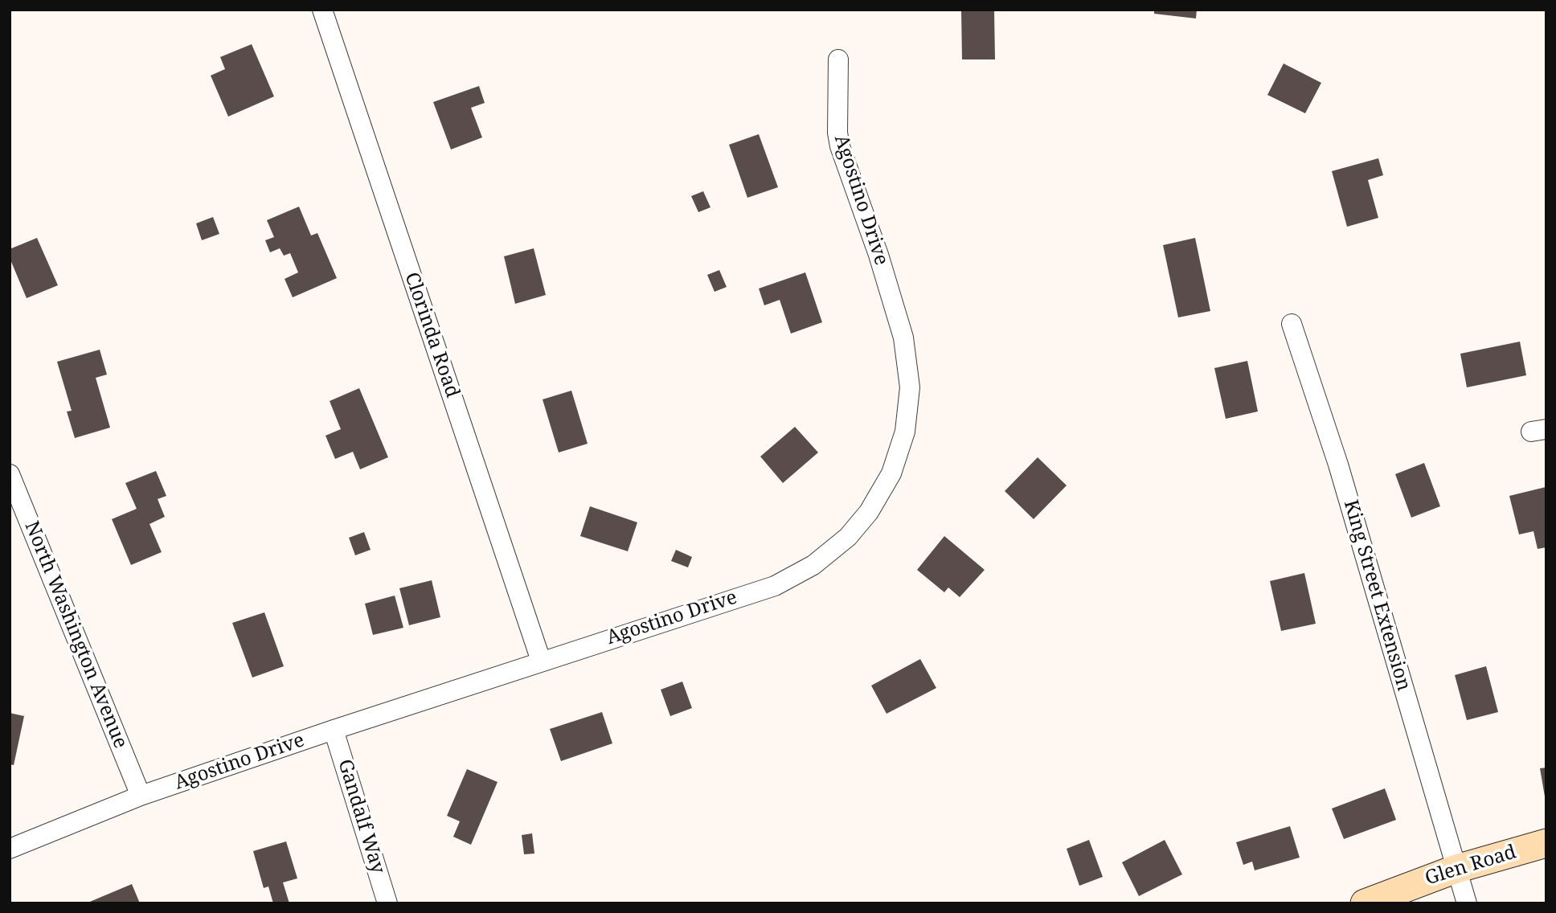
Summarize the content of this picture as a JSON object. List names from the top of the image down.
{
  "streets": {
    "street": [
      "Agostino Drive",
      "Clorinda Road",
      "King Street Extension",
      "North Washington Avenue",
      "Gandalf Way",
      "Glen Road"
    ]
  },
  "crossings": [
    ["Agostino Drive", "Clorinda Road"],
    ["Agostino Drive", "North Washington Avenue"],
    ["Agostino Drive", "Gandalf Way"],
    ["King Street Extension", "Glen Road"]
  ]
}
